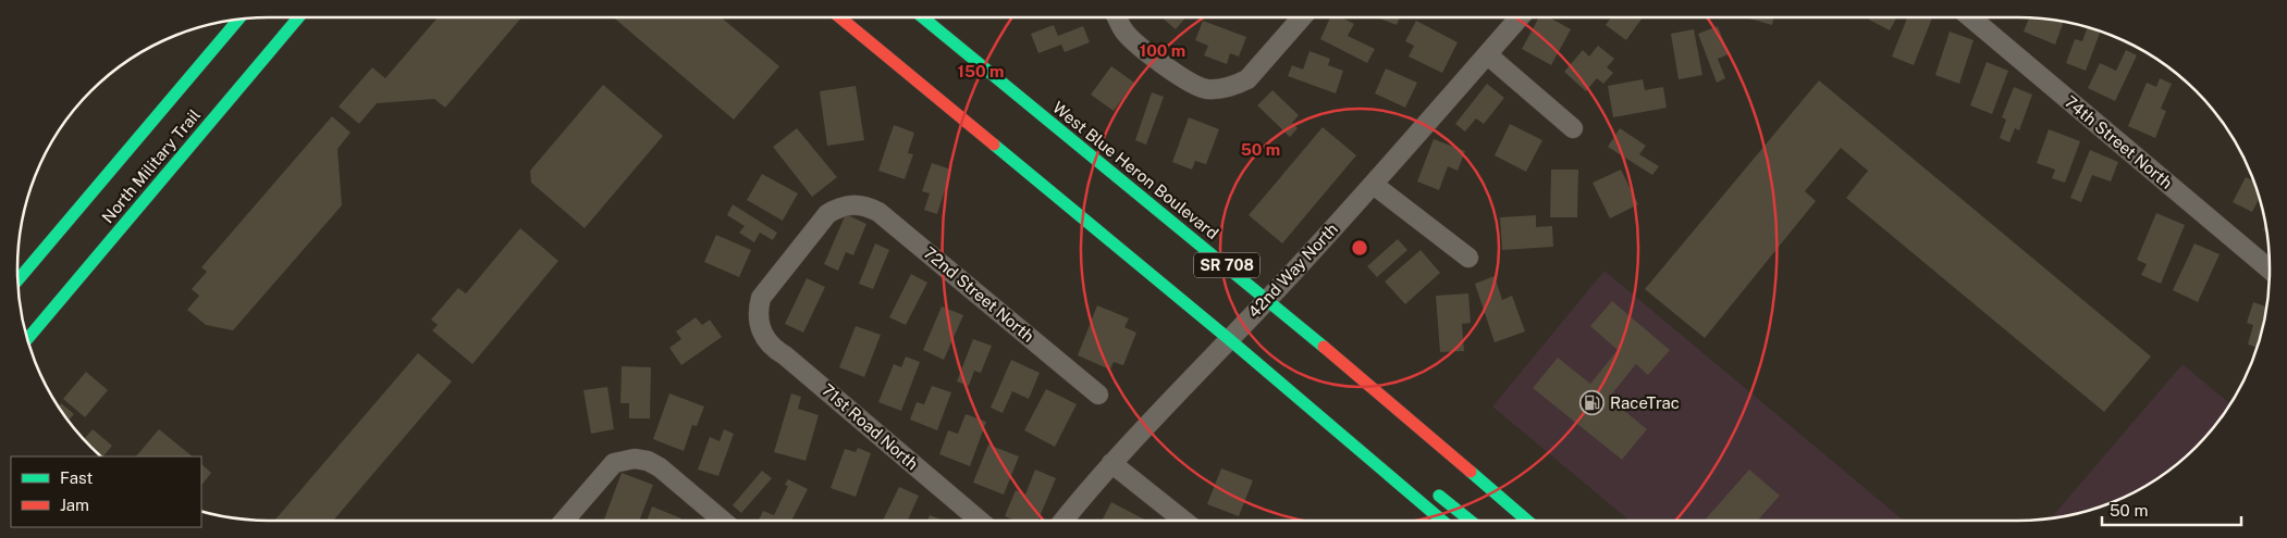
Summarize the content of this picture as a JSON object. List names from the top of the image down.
{
  "streets": {
    "main road": ["North Military Trail", "West Blue Heron Boulevard", "SR 708"],
    "street": [
      "74th Street North",
      "42nd Way North",
      "72nd Street North",
      "71st Road North"
    ]
  },
  "crossings": [
    ["West Blue Heron Boulevard", "42nd Way North"],
    ["72nd Street North", "71st Road North"]
  ],
  "places": {
    "fuel station": ["RaceTrac"]
  },
  "legend": ["Fast", "Jam"],
  "scale_bar": "50 m",
  "rings": ["100 m", "150 m", "50 m"]
}
